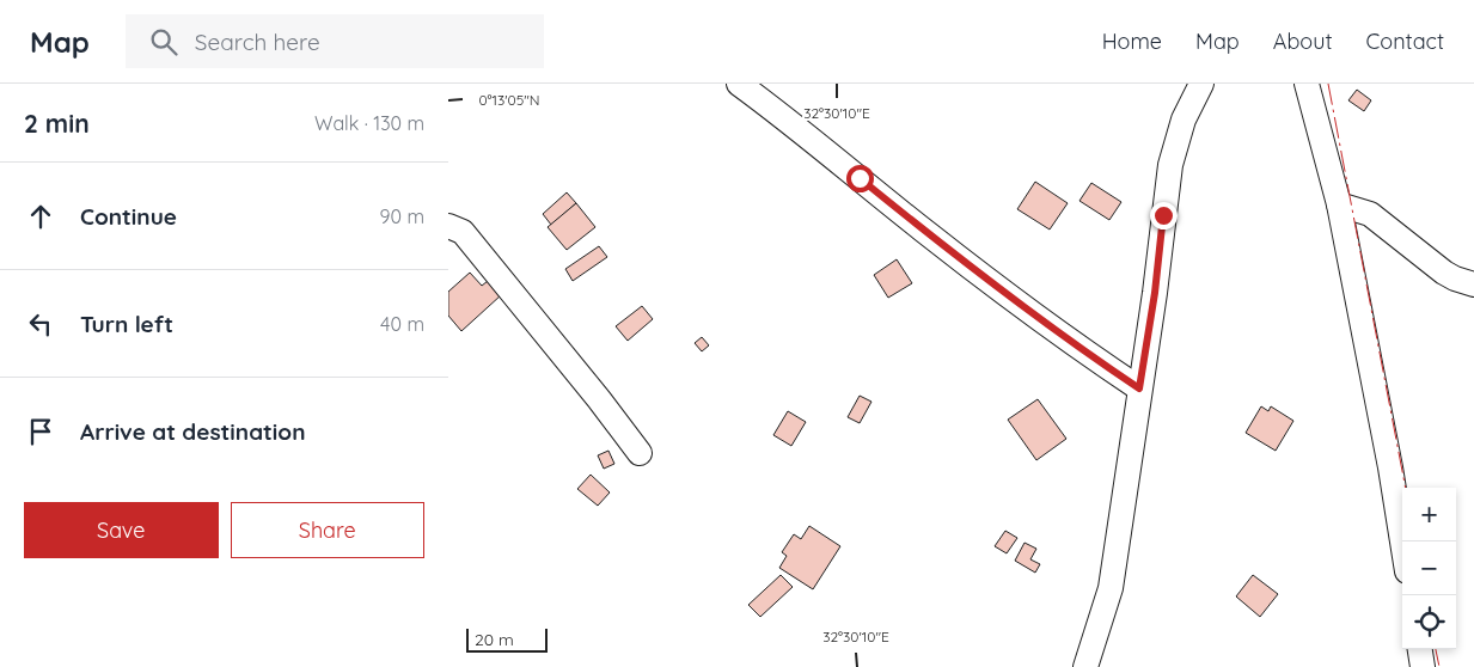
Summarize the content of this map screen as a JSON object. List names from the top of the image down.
{
  "scale_bar": "20 m",
  "page": {
    "header": "Map",
    "search": "Search here",
    "nav": [
      "Home",
      "Map",
      "About",
      "Contact"
    ],
    "heading": ["2 min", "Walk · 130 m"],
    "list": [
      ["Continue", "90 m"],
      ["Turn left", "40 m"],
      "Arrive at destination"
    ],
    "buttons": ["Save", "Share"],
    "map_buttons": ["+", "−"],
    "scale": "20 m"
  },
  "coordinates": ["0°13'05\"N", "32°30'10\"E"]
}
